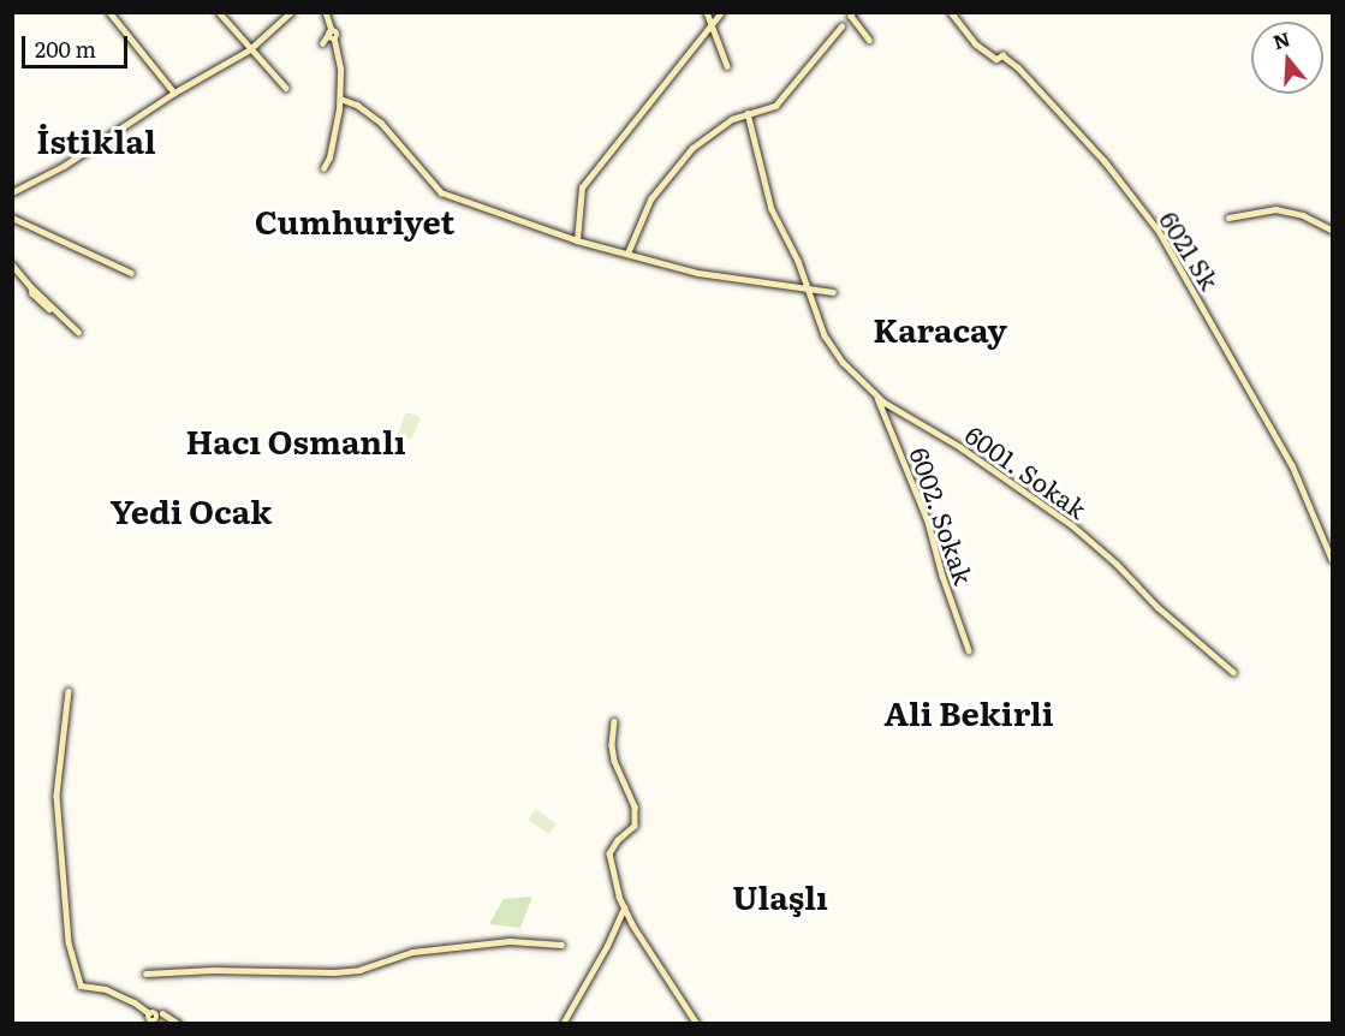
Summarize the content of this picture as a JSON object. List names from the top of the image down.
{
  "streets": {
    "street": ["6021 Sk", "6001. Sokak", "6002. Sokak"]
  },
  "crossings": [
    ["6001. Sokak", "6002. Sokak"]
  ],
  "districts": [
    "İstiklal",
    "Cumhuriyet",
    "Karacay",
    "Hacı Osmanlı",
    "Yedi Ocak",
    "Ali Bekirli",
    "Ulaşlı"
  ],
  "scale_bar": "200 m",
  "north": "top"
}
